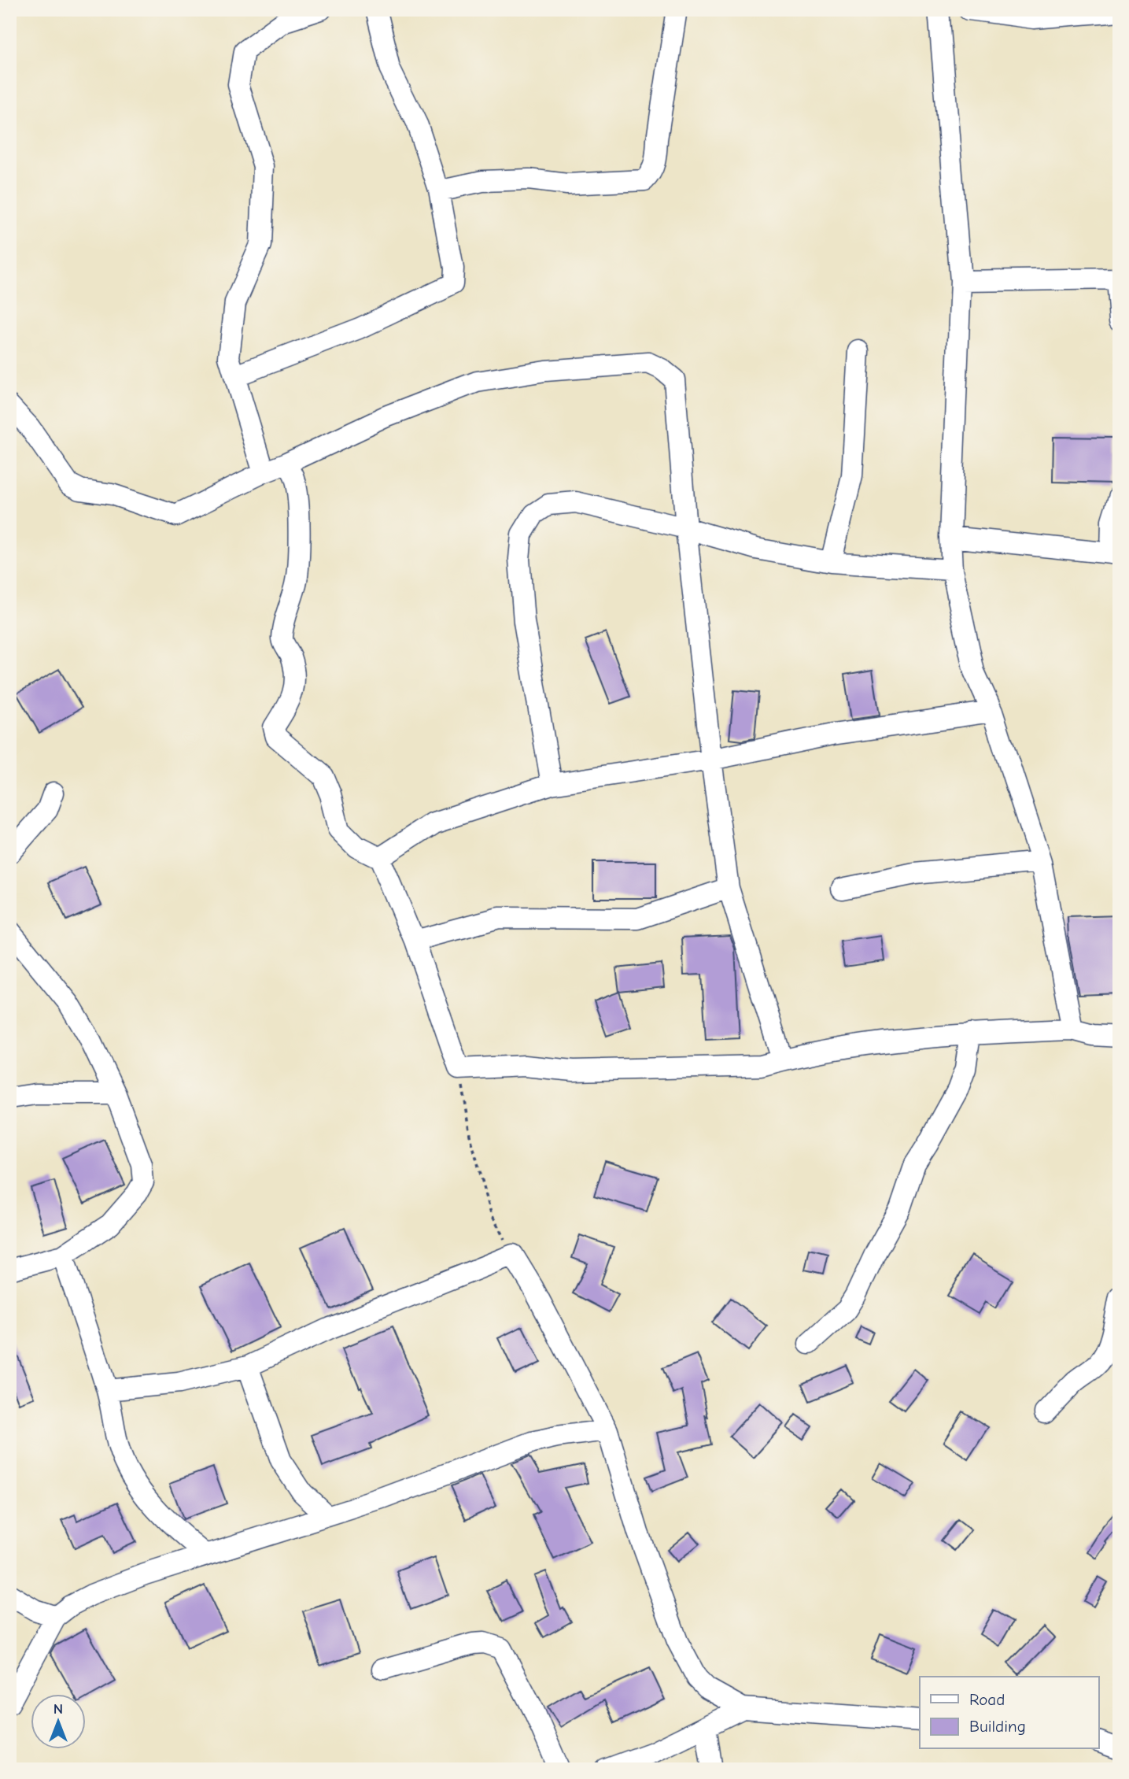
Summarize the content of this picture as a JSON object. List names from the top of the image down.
{
  "legend": ["Road", "Building"],
  "north": "top"
}
